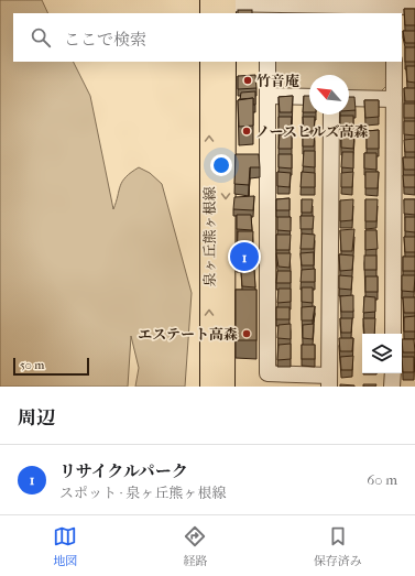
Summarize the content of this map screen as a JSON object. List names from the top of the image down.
{
  "streets": {
    "main road": ["泉ヶ丘熊ヶ根線"]
  },
  "places": ["竹音庵", "ノースヒルズ高森", "エステート高森"],
  "scale_bar": "50 m",
  "north": "top left",
  "page": {
    "search": "ここで検索",
    "pins": "1",
    "scale": "50 m",
    "heading": "周辺",
    "list": [
      {
        "mark": "1",
        "name": "リサイクルパーク",
        "note": "スポット · 泉ヶ丘熊ヶ根線",
        "value": "60 m"
      }
    ],
    "nav": ["地図", "経路", "保存済み"]
  }
}
